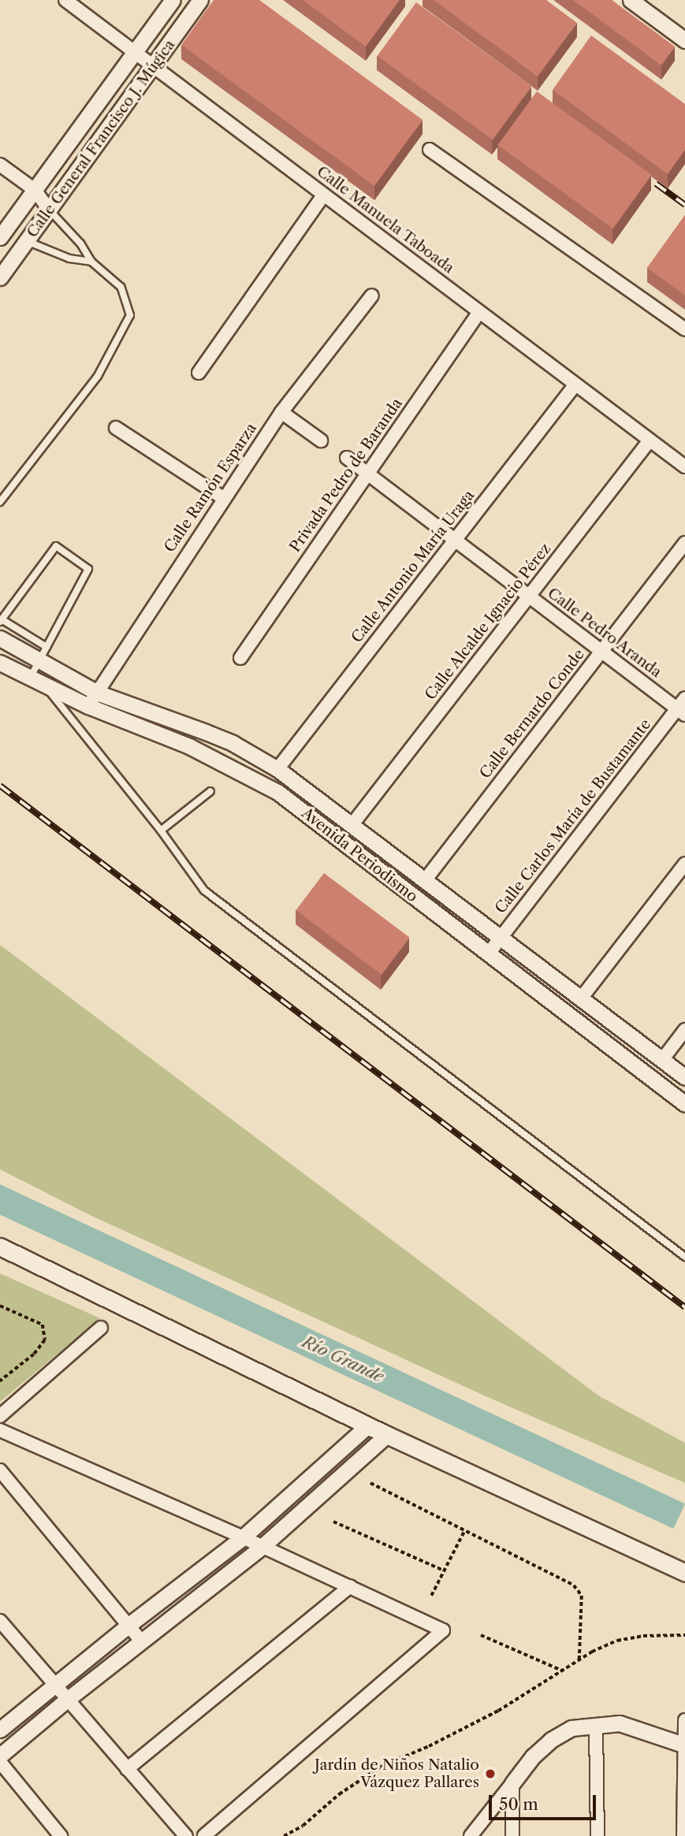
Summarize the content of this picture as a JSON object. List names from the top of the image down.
{
  "streets": {
    "street": [
      "Calle General Francisco J. Múgica",
      "Calle Manuela Taboada",
      "Privada Pedro de Baranda",
      "Calle Ramón Esparza",
      "Calle Antonio María Uraga",
      "Calle Alcalde Ignacio Pérez",
      "Calle Pedro Aranda",
      "Calle Bernardo Conde",
      "Calle Carlos María de Bustamante",
      "Avenida Periodismo"
    ]
  },
  "crossings": [
    ["Calle General Francisco J. Múgica", "Calle Manuela Taboada"],
    ["Calle Manuela Taboada", "Privada Pedro de Baranda"],
    ["Calle Manuela Taboada", "Calle Antonio María Uraga"],
    ["Calle Manuela Taboada", "Calle Alcalde Ignacio Pérez"],
    ["Privada Pedro de Baranda", "Calle Pedro Aranda"],
    ["Calle Ramón Esparza", "Avenida Periodismo"],
    ["Calle Antonio María Uraga", "Calle Pedro Aranda"],
    ["Calle Antonio María Uraga", "Avenida Periodismo"],
    ["Calle Alcalde Ignacio Pérez", "Calle Pedro Aranda"],
    ["Calle Alcalde Ignacio Pérez", "Avenida Periodismo"],
    ["Calle Pedro Aranda", "Calle Bernardo Conde"],
    ["Calle Pedro Aranda", "Calle Carlos María de Bustamante"],
    ["Calle Bernardo Conde", "Avenida Periodismo"],
    ["Calle Carlos María de Bustamante", "Avenida Periodismo"]
  ],
  "water": ["Río Grande"],
  "places": ["Jardín de Niños Natalio Vázquez Pallares"],
  "scale_bar": "50 m"
}
